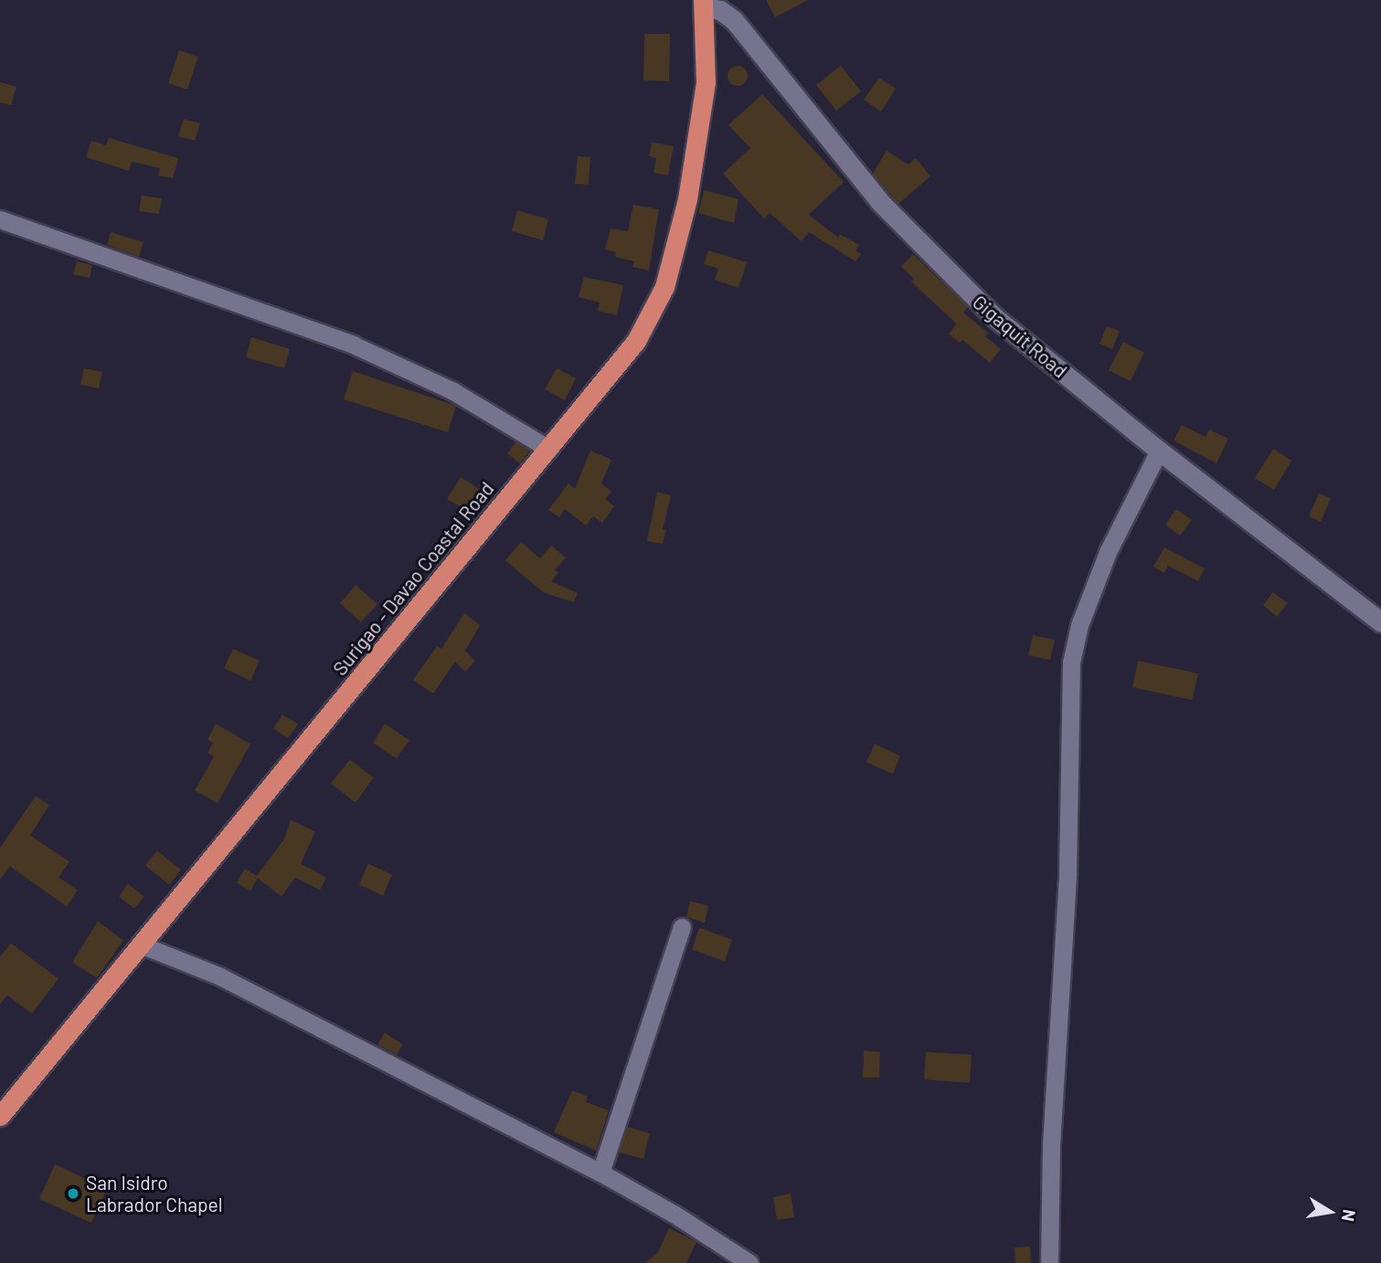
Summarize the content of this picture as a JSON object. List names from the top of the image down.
{
  "streets": {
    "highway": ["Surigao - Davao Coastal Road"],
    "main road": ["Gigaquit Road"]
  },
  "crossings": [
    ["Gigaquit Road", "Surigao - Davao Coastal Road"]
  ],
  "places": ["San Isidro Labrador Chapel"],
  "north": "right"
}
